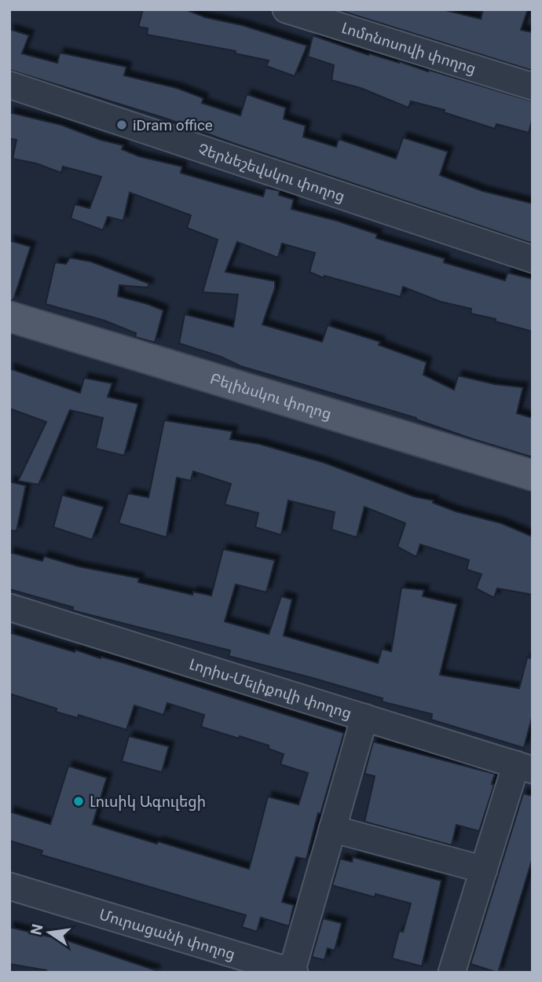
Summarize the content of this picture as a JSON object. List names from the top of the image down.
{
  "streets": {
    "main road": ["Բելինսկու փողոց"],
    "street": [
      "Լոմոնոսովի փողոց",
      "Չերնեշեվսկու փողոց",
      "Լորիս-Մելիքովի փողոց",
      "Մուրացանի փողոց"
    ]
  },
  "places": ["iDram office", "Լուսիկ Ագուլեցի"],
  "north": "left"
}
